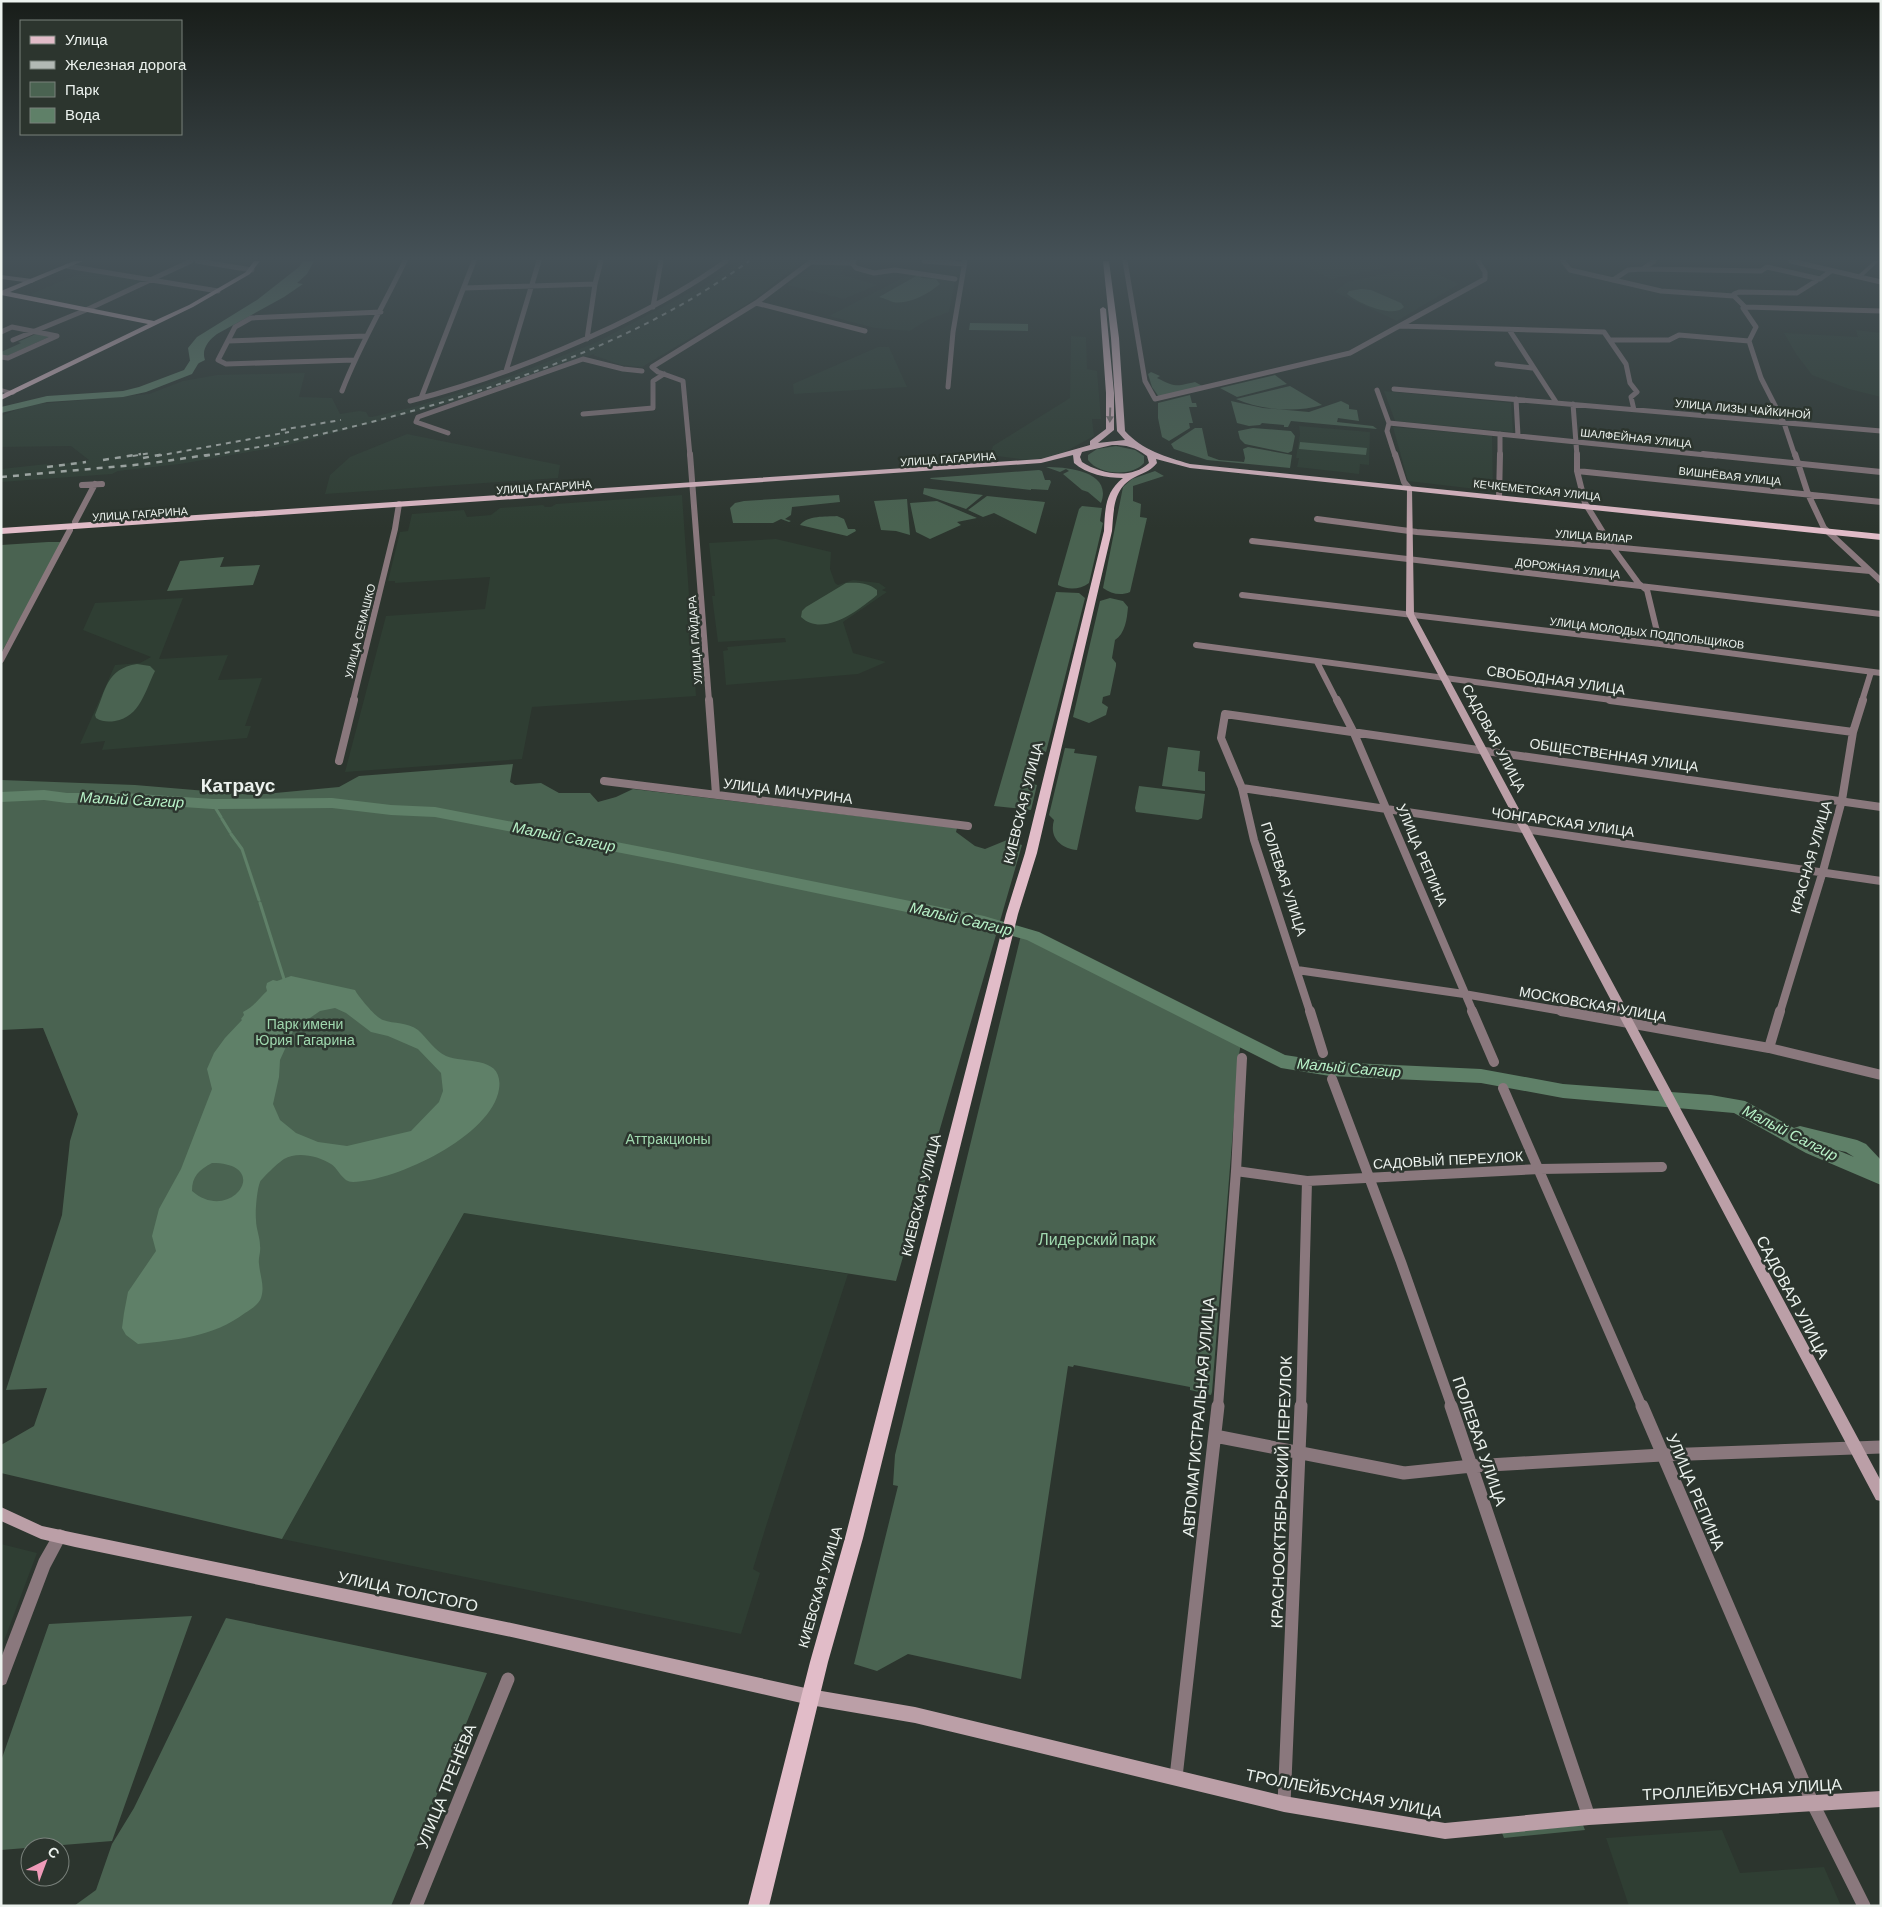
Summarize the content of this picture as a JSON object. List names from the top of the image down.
{
  "streets": {
    "main road": [
      "УЛИЦА ГАГАРИНА",
      "КЕЧКЕМЕТСКАЯ УЛИЦА",
      "САДОВАЯ УЛИЦА",
      "КИЕВСКАЯ УЛИЦА",
      "УЛИЦА ТОЛСТОГО",
      "ТРОЛЛЕЙБУСНАЯ УЛИЦА"
    ],
    "street": [
      "УЛИЦА ЛИЗЫ ЧАЙКИНОЙ",
      "ШАЛФЕЙНАЯ УЛИЦА",
      "ВИШНЁВАЯ УЛИЦА",
      "УЛИЦА ВИЛАР",
      "ДОРОЖНАЯ УЛИЦА",
      "УЛИЦА СЕМАШКО",
      "УЛИЦА МОЛОДЫХ ПОДПОЛЬЩИКОВ",
      "УЛИЦА ГАЙДАРА",
      "СВОБОДНАЯ УЛИЦА",
      "ОБЩЕСТВЕННАЯ УЛИЦА",
      "УЛИЦА МИЧУРИНА",
      "ЧОНГАРСКАЯ УЛИЦА",
      "УЛИЦА РЕПИНА",
      "КРАСНАЯ УЛИЦА",
      "ПОЛЕВАЯ УЛИЦА",
      "МОСКОВСКАЯ УЛИЦА",
      "САДОВЫЙ ПЕРЕУЛОК",
      "АВТОМАГИСТРАЛЬНАЯ УЛИЦА",
      "КРАСНООКТЯБРЬСКИЙ ПЕРЕУЛОК",
      "УЛИЦА ТРЕНЁВА"
    ]
  },
  "crossings": [
    ["ШАЛФЕЙНАЯ УЛИЦА", "САДОВАЯ УЛИЦА"],
    ["УЛИЦА ГАГАРИНА", "КЕЧКЕМЕТСКАЯ УЛИЦА"],
    ["УЛИЦА ГАГАРИНА", "УЛИЦА СЕМАШКО"],
    ["УЛИЦА ГАГАРИНА", "УЛИЦА ГАЙДАРА"],
    ["КЕЧКЕМЕТСКАЯ УЛИЦА", "САДОВАЯ УЛИЦА"],
    ["УЛИЦА ВИЛАР", "САДОВАЯ УЛИЦА"],
    ["ДОРОЖНАЯ УЛИЦА", "САДОВАЯ УЛИЦА"],
    ["УЛИЦА МОЛОДЫХ ПОДПОЛЬЩИКОВ", "САДОВАЯ УЛИЦА"],
    ["УЛИЦА МОЛОДЫХ ПОДПОЛЬЩИКОВ", "КРАСНАЯ УЛИЦА"],
    ["УЛИЦА ГАЙДАРА", "УЛИЦА МИЧУРИНА"],
    ["СВОБОДНАЯ УЛИЦА", "САДОВАЯ УЛИЦА"],
    ["СВОБОДНАЯ УЛИЦА", "УЛИЦА РЕПИНА"],
    ["СВОБОДНАЯ УЛИЦА", "КРАСНАЯ УЛИЦА"],
    ["САДОВАЯ УЛИЦА", "ОБЩЕСТВЕННАЯ УЛИЦА"],
    ["САДОВАЯ УЛИЦА", "ЧОНГАРСКАЯ УЛИЦА"],
    ["САДОВАЯ УЛИЦА", "МОСКОВСКАЯ УЛИЦА"],
    ["ОБЩЕСТВЕННАЯ УЛИЦА", "УЛИЦА РЕПИНА"],
    ["ОБЩЕСТВЕННАЯ УЛИЦА", "КРАСНАЯ УЛИЦА"],
    ["ОБЩЕСТВЕННАЯ УЛИЦА", "ПОЛЕВАЯ УЛИЦА"],
    ["КИЕВСКАЯ УЛИЦА", "УЛИЦА ТОЛСТОГО"],
    ["КИЕВСКАЯ УЛИЦА", "ТРОЛЛЕЙБУСНАЯ УЛИЦА"],
    ["ЧОНГАРСКАЯ УЛИЦА", "УЛИЦА РЕПИНА"],
    ["ЧОНГАРСКАЯ УЛИЦА", "КРАСНАЯ УЛИЦА"],
    ["ЧОНГАРСКАЯ УЛИЦА", "ПОЛЕВАЯ УЛИЦА"],
    ["УЛИЦА РЕПИНА", "МОСКОВСКАЯ УЛИЦА"],
    ["УЛИЦА РЕПИНА", "САДОВЫЙ ПЕРЕУЛОК"],
    ["УЛИЦА РЕПИНА", "ТРОЛЛЕЙБУСНАЯ УЛИЦА"],
    ["КРАСНАЯ УЛИЦА", "МОСКОВСКАЯ УЛИЦА"],
    ["ПОЛЕВАЯ УЛИЦА", "МОСКОВСКАЯ УЛИЦА"],
    ["ПОЛЕВАЯ УЛИЦА", "САДОВЫЙ ПЕРЕУЛОК"],
    ["ПОЛЕВАЯ УЛИЦА", "ТРОЛЛЕЙБУСНАЯ УЛИЦА"],
    ["САДОВЫЙ ПЕРЕУЛОК", "АВТОМАГИСТРАЛЬНАЯ УЛИЦА"],
    ["САДОВЫЙ ПЕРЕУЛОК", "КРАСНООКТЯБРЬСКИЙ ПЕРЕУЛОК"],
    ["АВТОМАГИСТРАЛЬНАЯ УЛИЦА", "ТРОЛЛЕЙБУСНАЯ УЛИЦА"],
    ["КРАСНООКТЯБРЬСКИЙ ПЕРЕУЛОК", "ТРОЛЛЕЙБУСНАЯ УЛИЦА"],
    ["УЛИЦА ТОЛСТОГО", "ТРОЛЛЕЙБУСНАЯ УЛИЦА"]
  ],
  "districts": ["Катраус"],
  "water": ["Малый Салгир"],
  "parks": ["Парк имени Юрия Гагарина", "Аттракционы", "Лидерский парк"],
  "legend": [
    "Улица",
    "Железная дорога",
    "Парк",
    "Вода"
  ],
  "north": "top right"
}
